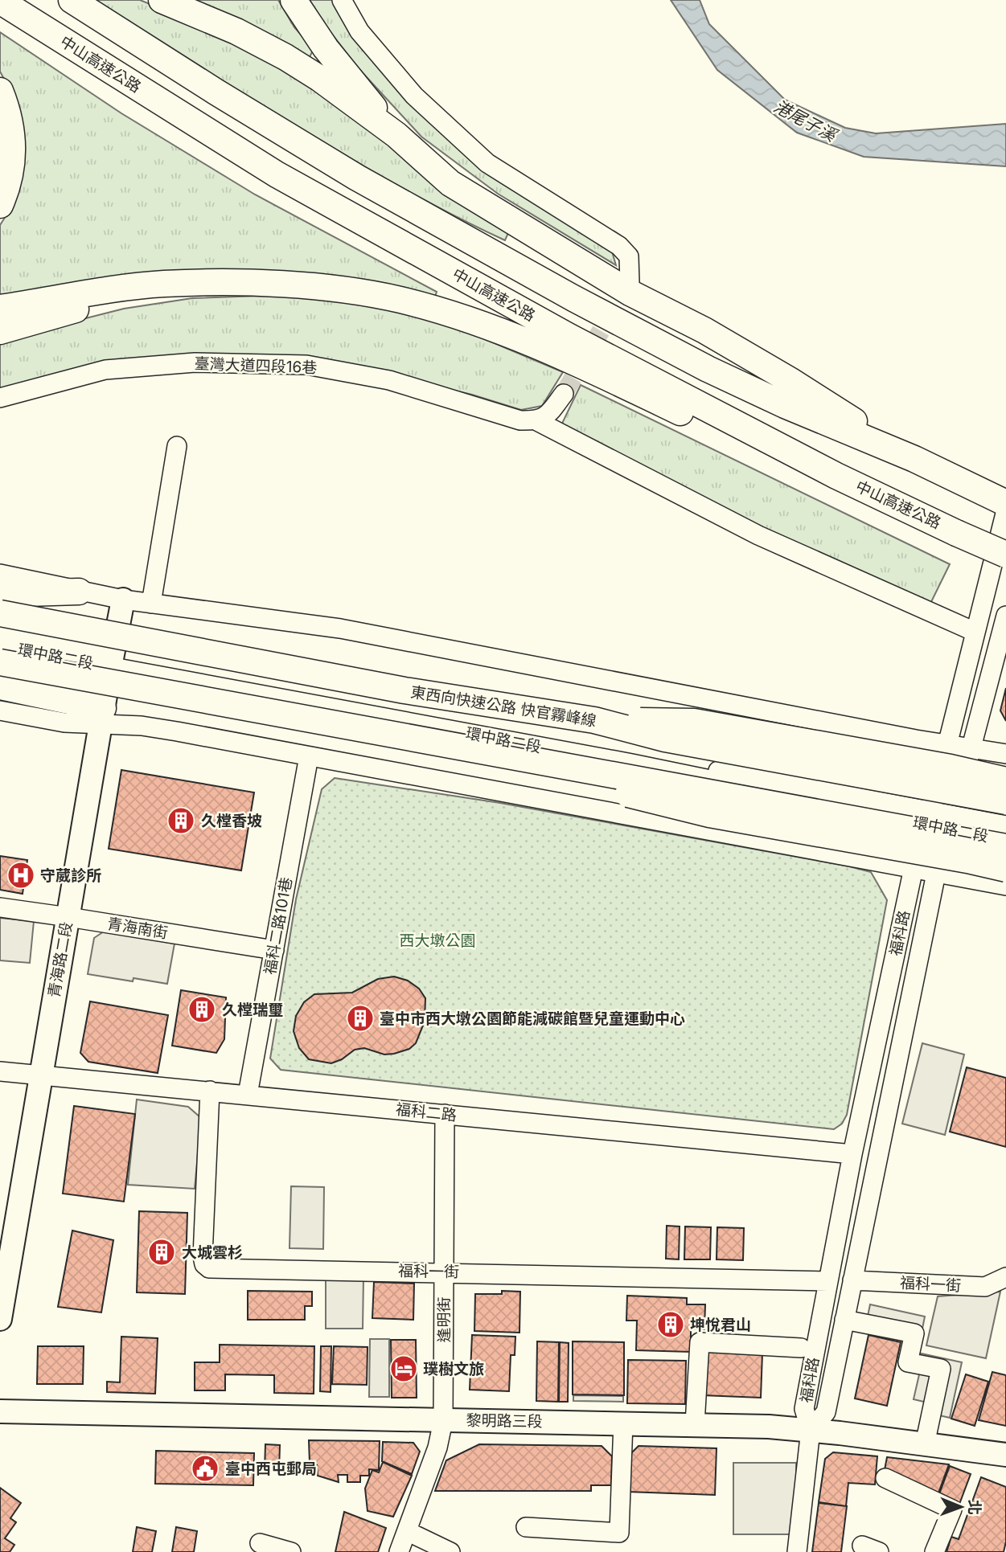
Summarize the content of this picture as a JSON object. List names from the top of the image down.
{
  "streets": {
    "highway": ["中山高速公路", "東西向快速公路 快官霧峰線"],
    "main road": ["青海路二段", "黎明路三段"],
    "street": [
      "臺灣大道四段16巷",
      "環中路二段",
      "福科二路101巷",
      "青海南街",
      "福科路",
      "福科二路",
      "福科一街",
      "逢明街"
    ]
  },
  "crossings": [
    ["臺灣大道四段16巷", "福科路"],
    ["環中路二段", "福科路"],
    ["環中路二段", "青海路二段"],
    ["福科二路101巷", "青海南街"],
    ["福科二路101巷", "福科二路"],
    ["青海南街", "青海路二段"],
    ["福科路", "福科二路"],
    ["福科路", "福科一街"],
    ["福科路", "黎明路三段"],
    ["青海路二段", "福科二路"],
    ["福科二路", "福科一街"],
    ["福科二路", "逢明街"],
    ["福科一街", "逢明街"],
    ["逢明街", "黎明路三段"]
  ],
  "water": ["港尾子溪"],
  "parks": ["西大墩公園"],
  "places": {
    "building": [
      "久樘香坡",
      "久樘瑞璽",
      "臺中市西大墩公園節能減碳館暨兒童運動中心",
      "大城雲杉",
      "坤悅君山"
    ],
    "hospital": ["守葳診所"],
    "hotel": ["璞樹文旅"],
    "public building": ["臺中西屯郵局"]
  },
  "north": "right"
}
